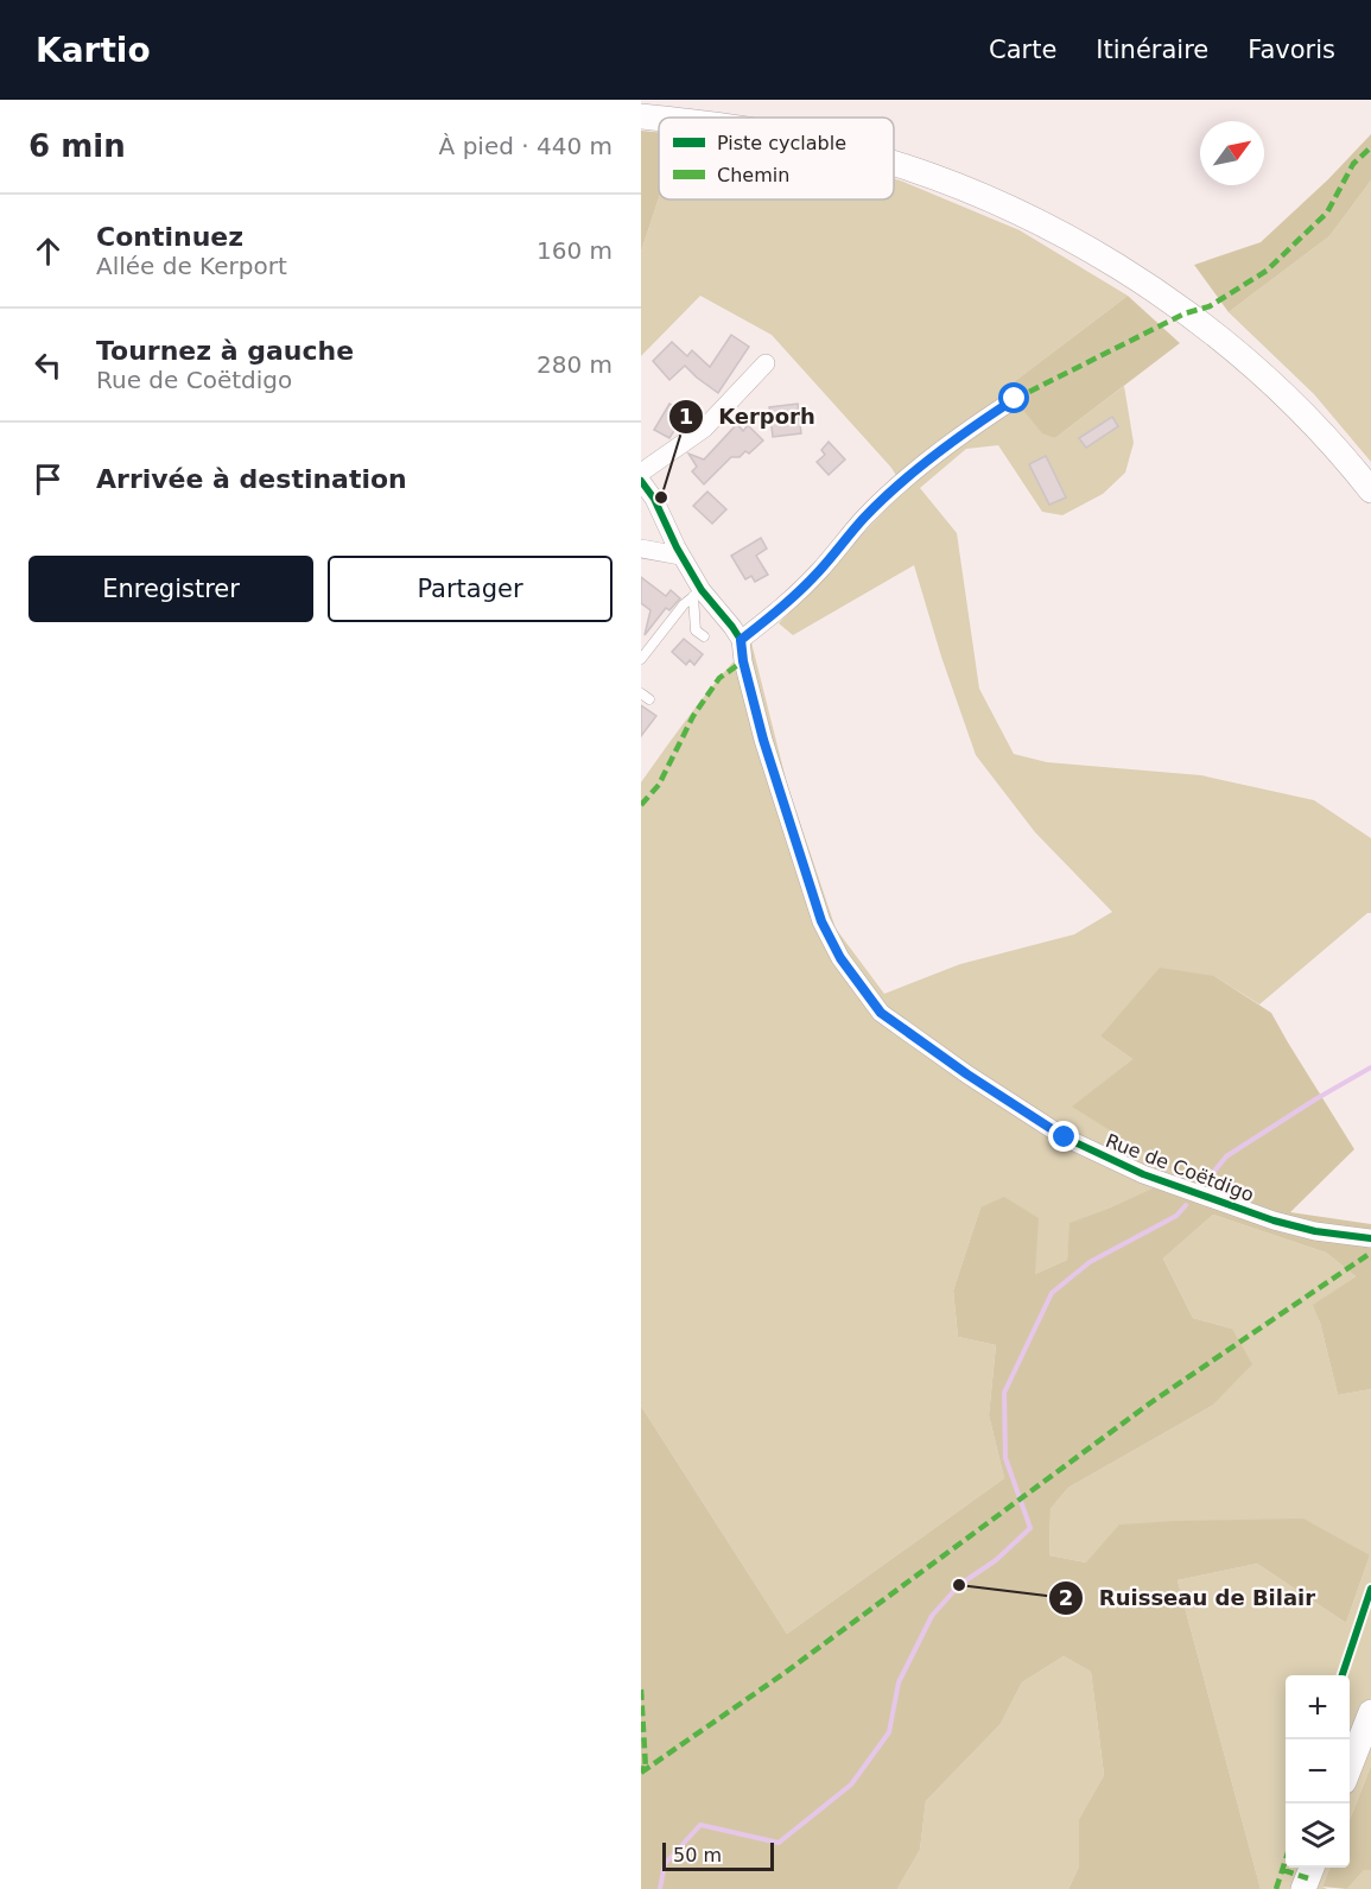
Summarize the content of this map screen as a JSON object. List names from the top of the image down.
{
  "streets": {
    "street": ["Rue de Coëtdigo"]
  },
  "places": ["Kerporh", "Ruisseau de Bilair"],
  "legend": ["Piste cyclable", "Chemin"],
  "scale_bar": "50 m",
  "north": "top right",
  "page": {
    "header": "Kartio",
    "nav": ["Carte", "Itinéraire", "Favoris"],
    "heading": ["6 min", "À pied · 440 m"],
    "list": [
      ["Continuez", "Allée de Kerport", "160 m"],
      ["Tournez à gauche", "Rue de Coëtdigo", "280 m"],
      "Arrivée à destination"
    ],
    "buttons": ["Enregistrer", "Partager"],
    "map_buttons": ["+", "−"],
    "scale": "50 m"
  }
}
